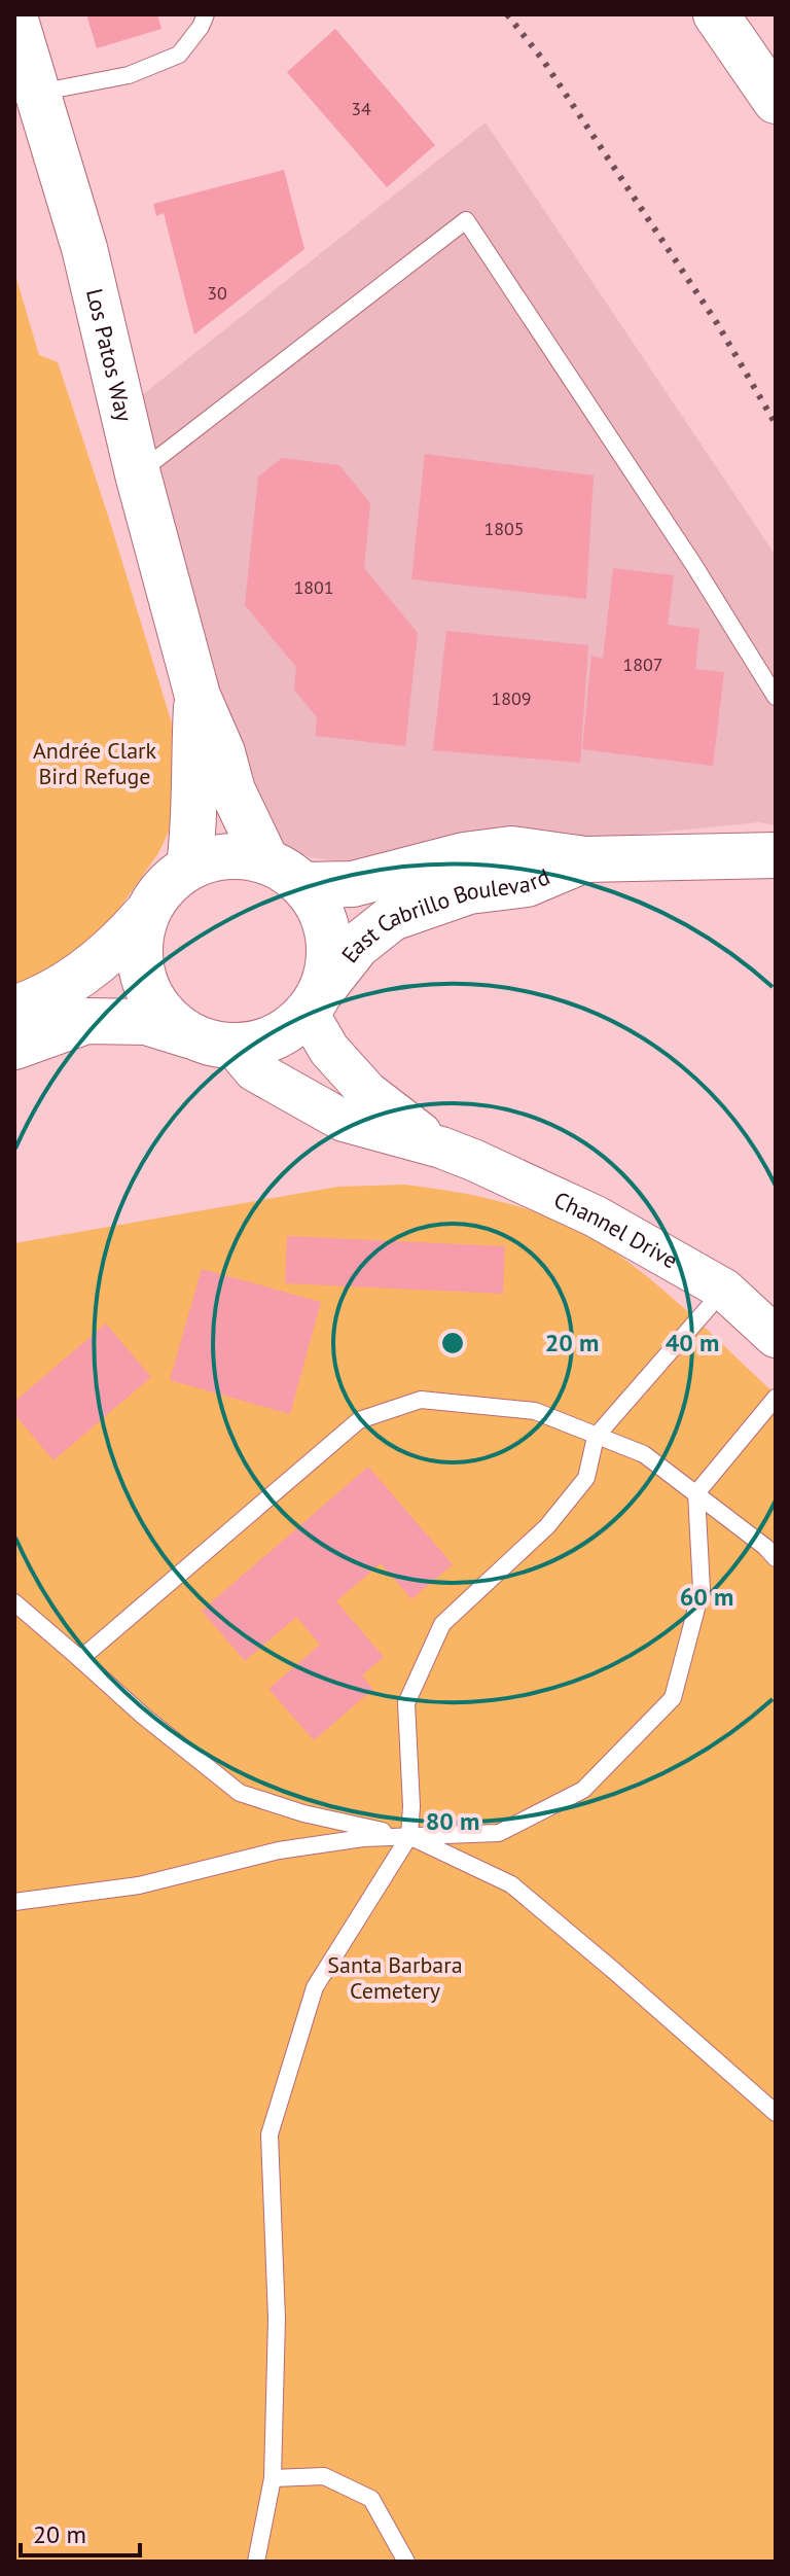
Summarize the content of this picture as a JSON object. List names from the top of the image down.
{
  "streets": {
    "main road": ["Los Patos Way", "East Cabrillo Boulevard"],
    "street": ["Channel Drive"]
  },
  "crossings": [
    ["Los Patos Way", "East Cabrillo Boulevard"],
    ["Los Patos Way", "Channel Drive"],
    ["East Cabrillo Boulevard", "Channel Drive"]
  ],
  "parks": ["Andrée Clark Bird Refuge", "Santa Barbara Cemetery"],
  "house_numbers": [
    "34",
    "30",
    "1805",
    "1801",
    "1807",
    "1809"
  ],
  "scale_bar": "20 m",
  "rings": [
    "20 m",
    "40 m",
    "60 m",
    "80 m"
  ]
}
